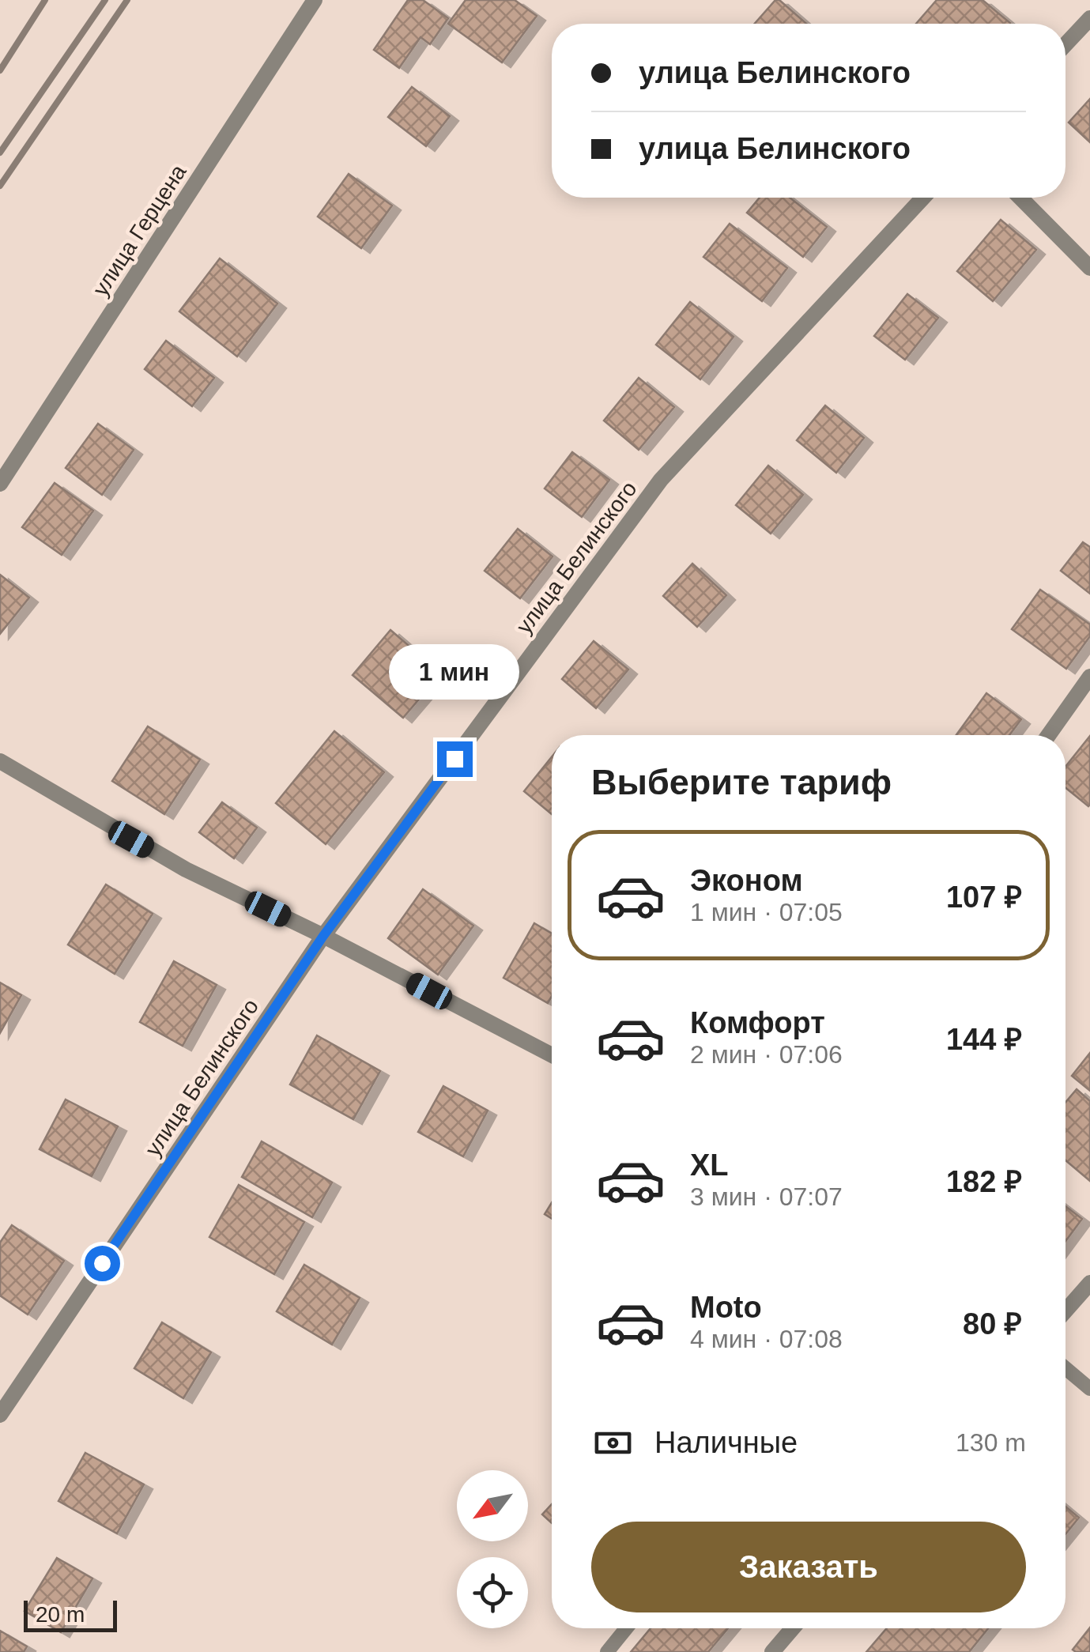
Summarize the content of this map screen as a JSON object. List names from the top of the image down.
{
  "streets": {
    "street": ["улица Герцена", "улица Белинского"]
  },
  "scale_bar": "20 m",
  "north": "bottom left",
  "page": {
    "banner": ["улица Белинского", "улица Белинского"],
    "bubble": "1 мин",
    "heading": "Выберите тариф",
    "list": [
      {
        "name": "Эконом",
        "note": "1 мин · 07:05",
        "value": "107 ₽"
      },
      {
        "name": "Комфорт",
        "note": "2 мин · 07:06",
        "value": "144 ₽"
      },
      {
        "name": "XL",
        "note": "3 мин · 07:07",
        "value": "182 ₽"
      },
      {
        "name": "Moto",
        "note": "4 мин · 07:08",
        "value": "80 ₽"
      }
    ],
    "pay": ["Наличные", "130 m"],
    "buttons": "Заказать",
    "scale": "20 m"
  }
}
